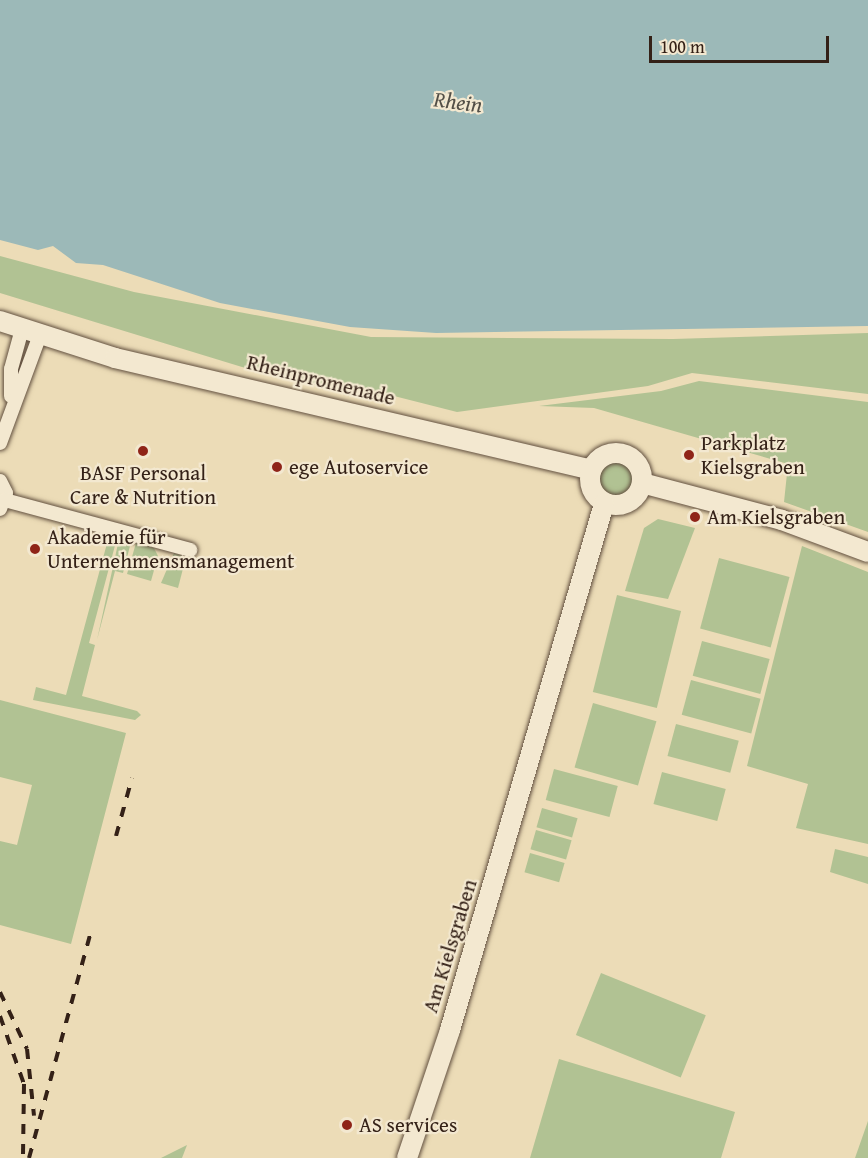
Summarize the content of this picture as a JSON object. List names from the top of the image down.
{
  "streets": {
    "street": ["Rheinpromenade", "Am Kielsgraben"]
  },
  "crossings": [
    ["Rheinpromenade", "Am Kielsgraben"]
  ],
  "water": ["Rhein"],
  "places": [
    "BASF Personal Care & Nutrition",
    "Parkplatz Kielsgraben",
    "ege Autoservice",
    "Am Kielsgraben",
    "Akademie für Unternehmensmanagement",
    "AS services"
  ],
  "scale_bar": "100 m"
}
